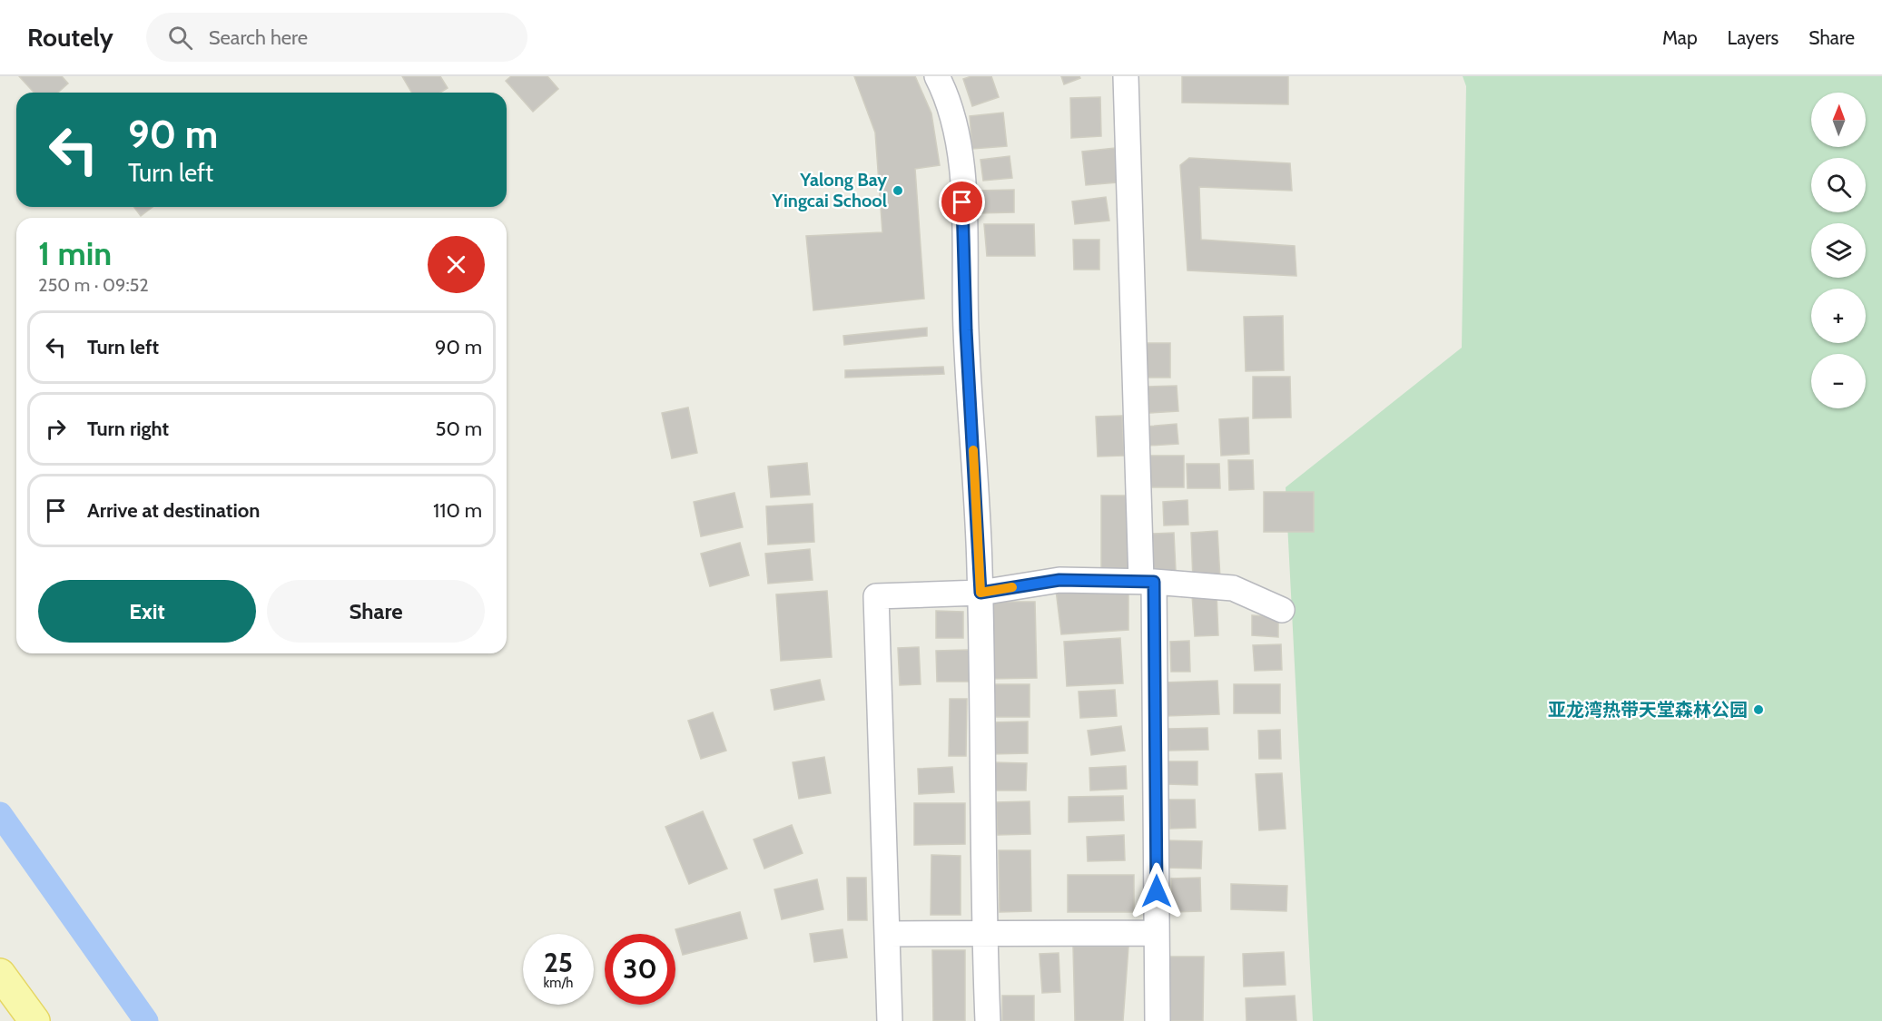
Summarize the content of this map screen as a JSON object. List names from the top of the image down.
{
  "places": ["Yalong Bay Yingcai School", "亚龙湾热带天堂森林公园"],
  "north": "top",
  "page": {
    "header": "Routely",
    "search": "Search here",
    "nav": ["Map", "Layers", "Share"],
    "map_buttons": ["+", "−"],
    "turn": ["90 m", "Turn left"],
    "heading": ["1 min", "250 m · 09:52"],
    "list": [
      {
        "name": "Turn left",
        "value": "90 m"
      },
      {
        "name": "Turn right",
        "value": "50 m"
      },
      {
        "name": "Arrive at destination",
        "value": "110 m"
      }
    ],
    "buttons": ["Exit", "Share"],
    "speed": "25 km/h",
    "limit": "30"
  }
}
